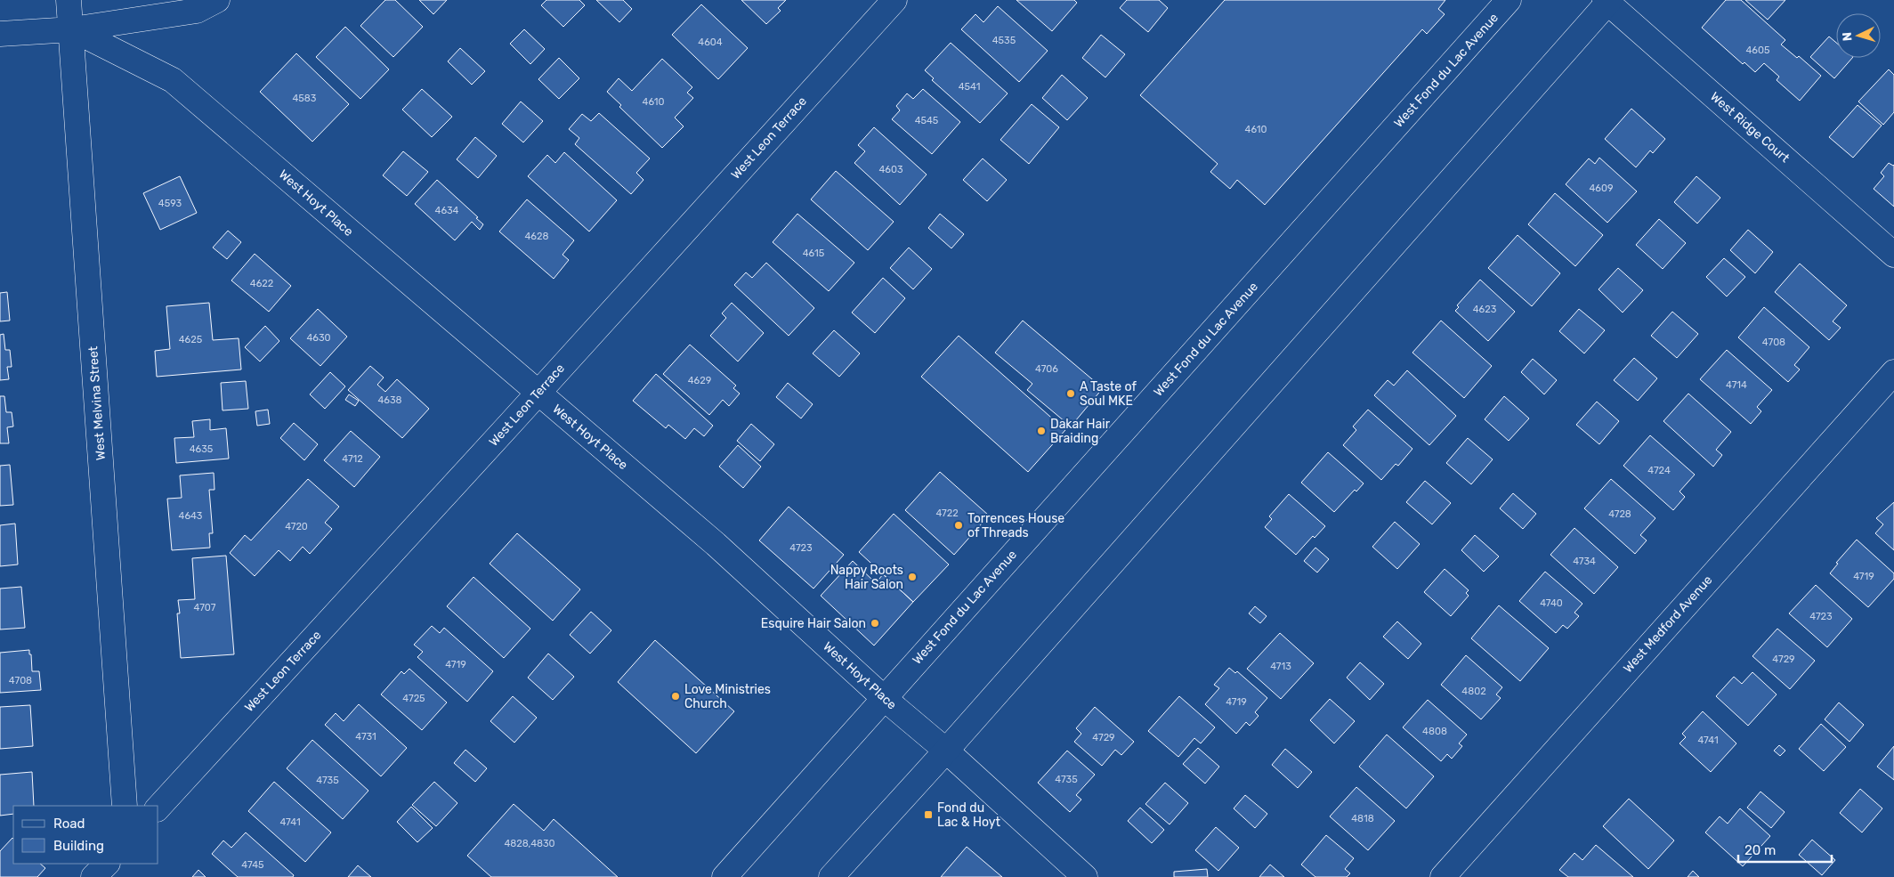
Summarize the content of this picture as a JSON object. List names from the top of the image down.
{
  "streets": {
    "street": [
      "West Fond du Lac Avenue",
      "West Ridge Court",
      "West Leon Terrace",
      "West Hoyt Place",
      "West Melvina Street",
      "West Medford Avenue"
    ]
  },
  "crossings": [
    ["West Fond du Lac Avenue", "West Hoyt Place"],
    ["West Leon Terrace", "West Hoyt Place"],
    ["West Hoyt Place", "West Melvina Street"]
  ],
  "places": {
    "other": [
      "A Taste of Soul MKE",
      "Dakar Hair Braiding",
      "Torrences House of Threads",
      "Nappy Roots Hair Salon",
      "Esquire Hair Salon",
      "Love Ministries Church"
    ],
    "transit": ["Fond du Lac & Hoyt"]
  },
  "house_numbers": [
    "4535",
    "4604",
    "4605",
    "4541",
    "4583",
    "4610",
    "4545",
    "4610",
    "4603",
    "4609",
    "4593",
    "4634",
    "4628",
    "4615",
    "4622",
    "4623",
    "4630",
    "4625",
    "4708",
    "4706",
    "4629",
    "4714",
    "4638",
    "4635",
    "4712",
    "4724",
    "4722",
    "4728",
    "4643",
    "4720",
    "4723",
    "4734",
    "4719",
    "4740",
    "4707",
    "4723",
    "4729",
    "4719",
    "4713",
    "4708",
    "4802",
    "4725",
    "4719",
    "4808",
    "4731",
    "4729",
    "4741",
    "4735",
    "4735",
    "4818",
    "4741",
    "4828,4830",
    "4745"
  ],
  "legend": ["Road", "Building"],
  "scale_bar": "20 m",
  "north": "left"
}
